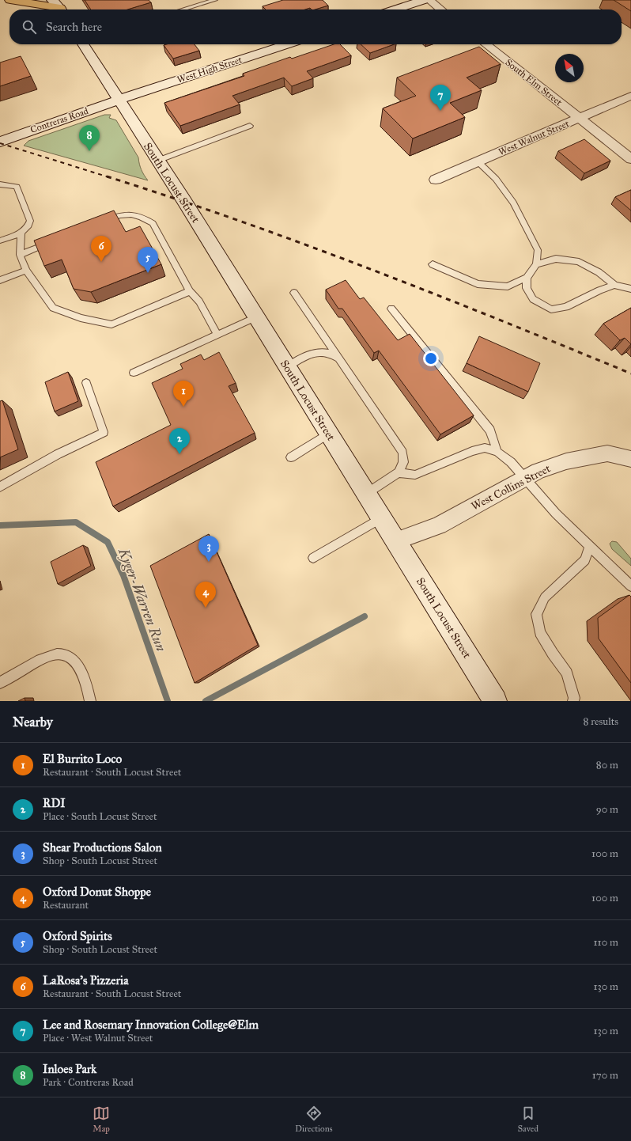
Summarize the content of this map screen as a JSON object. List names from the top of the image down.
{
  "streets": {
    "street": [
      "West High Street",
      "South Elm Street",
      "Contreras Road",
      "West Walnut Street",
      "South Locust Street",
      "West Collins Street"
    ]
  },
  "crossings": [
    ["West High Street", "Contreras Road"],
    ["West High Street", "South Locust Street"],
    ["South Elm Street", "West Walnut Street"],
    ["Contreras Road", "South Locust Street"],
    ["South Locust Street", "West Collins Street"]
  ],
  "water": ["Kyger-Warren Run"],
  "north": "top left",
  "page": {
    "search": "Search here",
    "pins": [
      "7",
      "8",
      "6",
      "5",
      "1",
      "2",
      "3",
      "4"
    ],
    "heading": ["Nearby", "8 results"],
    "list": [
      {
        "mark": "1",
        "name": "El Burrito Loco",
        "note": "Restaurant · South Locust Street",
        "value": "80 m"
      },
      {
        "mark": "2",
        "name": "RDI",
        "note": "Place · South Locust Street",
        "value": "90 m"
      },
      {
        "mark": "3",
        "name": "Shear Productions Salon",
        "note": "Shop · South Locust Street",
        "value": "100 m"
      },
      {
        "mark": "4",
        "name": "Oxford Donut Shoppe",
        "note": "Restaurant",
        "value": "100 m"
      },
      {
        "mark": "5",
        "name": "Oxford Spirits",
        "note": "Shop · South Locust Street",
        "value": "110 m"
      },
      {
        "mark": "6",
        "name": "LaRosa's Pizzeria",
        "note": "Restaurant · South Locust Street",
        "value": "130 m"
      },
      {
        "mark": "7",
        "name": "Lee and Rosemary Innovation College@Elm",
        "note": "Place · West Walnut Street",
        "value": "130 m"
      },
      {
        "mark": "8",
        "name": "Inloes Park",
        "note": "Park · Contreras Road",
        "value": "170 m"
      }
    ],
    "nav": ["Map", "Directions", "Saved"]
  }
}
